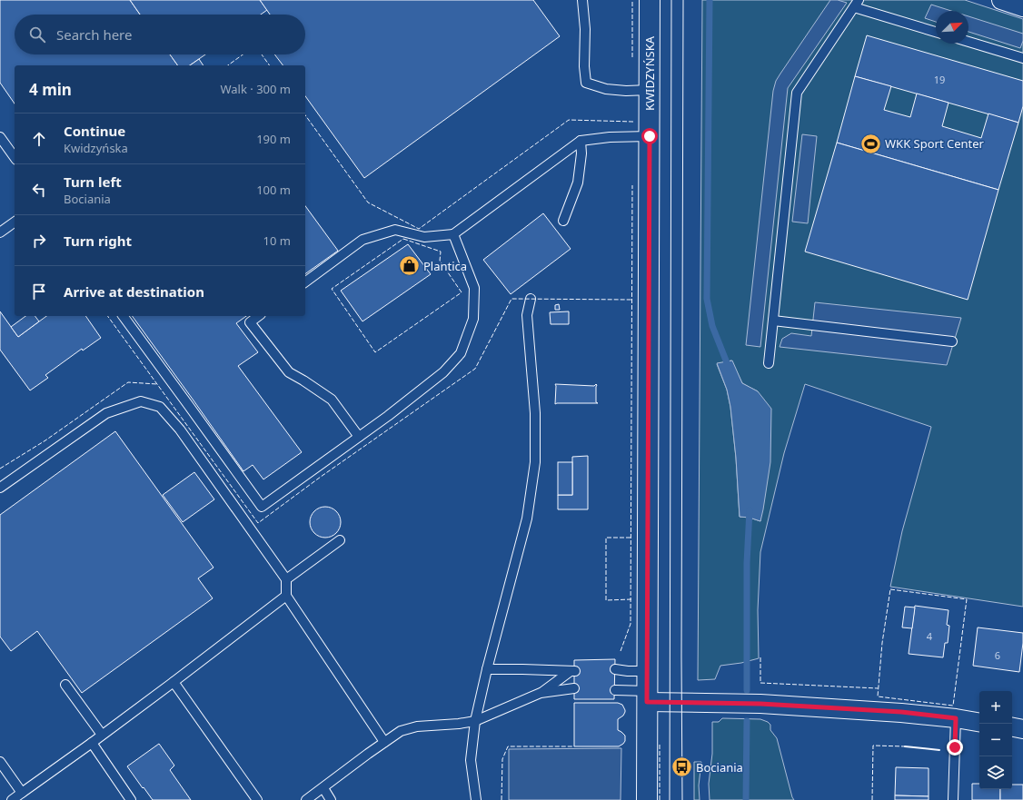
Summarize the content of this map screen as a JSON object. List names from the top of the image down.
{
  "streets": {
    "street": ["KWIDZYŃSKA"]
  },
  "places": {
    "sports": ["WKK Sport Center"],
    "shop": ["Plantica"],
    "bus stop": ["Bociania"]
  },
  "house_numbers": ["19", "4", "6"],
  "north": "top right",
  "page": {
    "search": "Search here",
    "heading": ["4 min", "Walk · 300 m"],
    "list": [
      ["Continue", "Kwidzyńska", "190 m"],
      ["Turn left", "Bociania", "100 m"],
      ["Turn right", "10 m"],
      "Arrive at destination"
    ],
    "map_buttons": ["+", "−"]
  }
}
